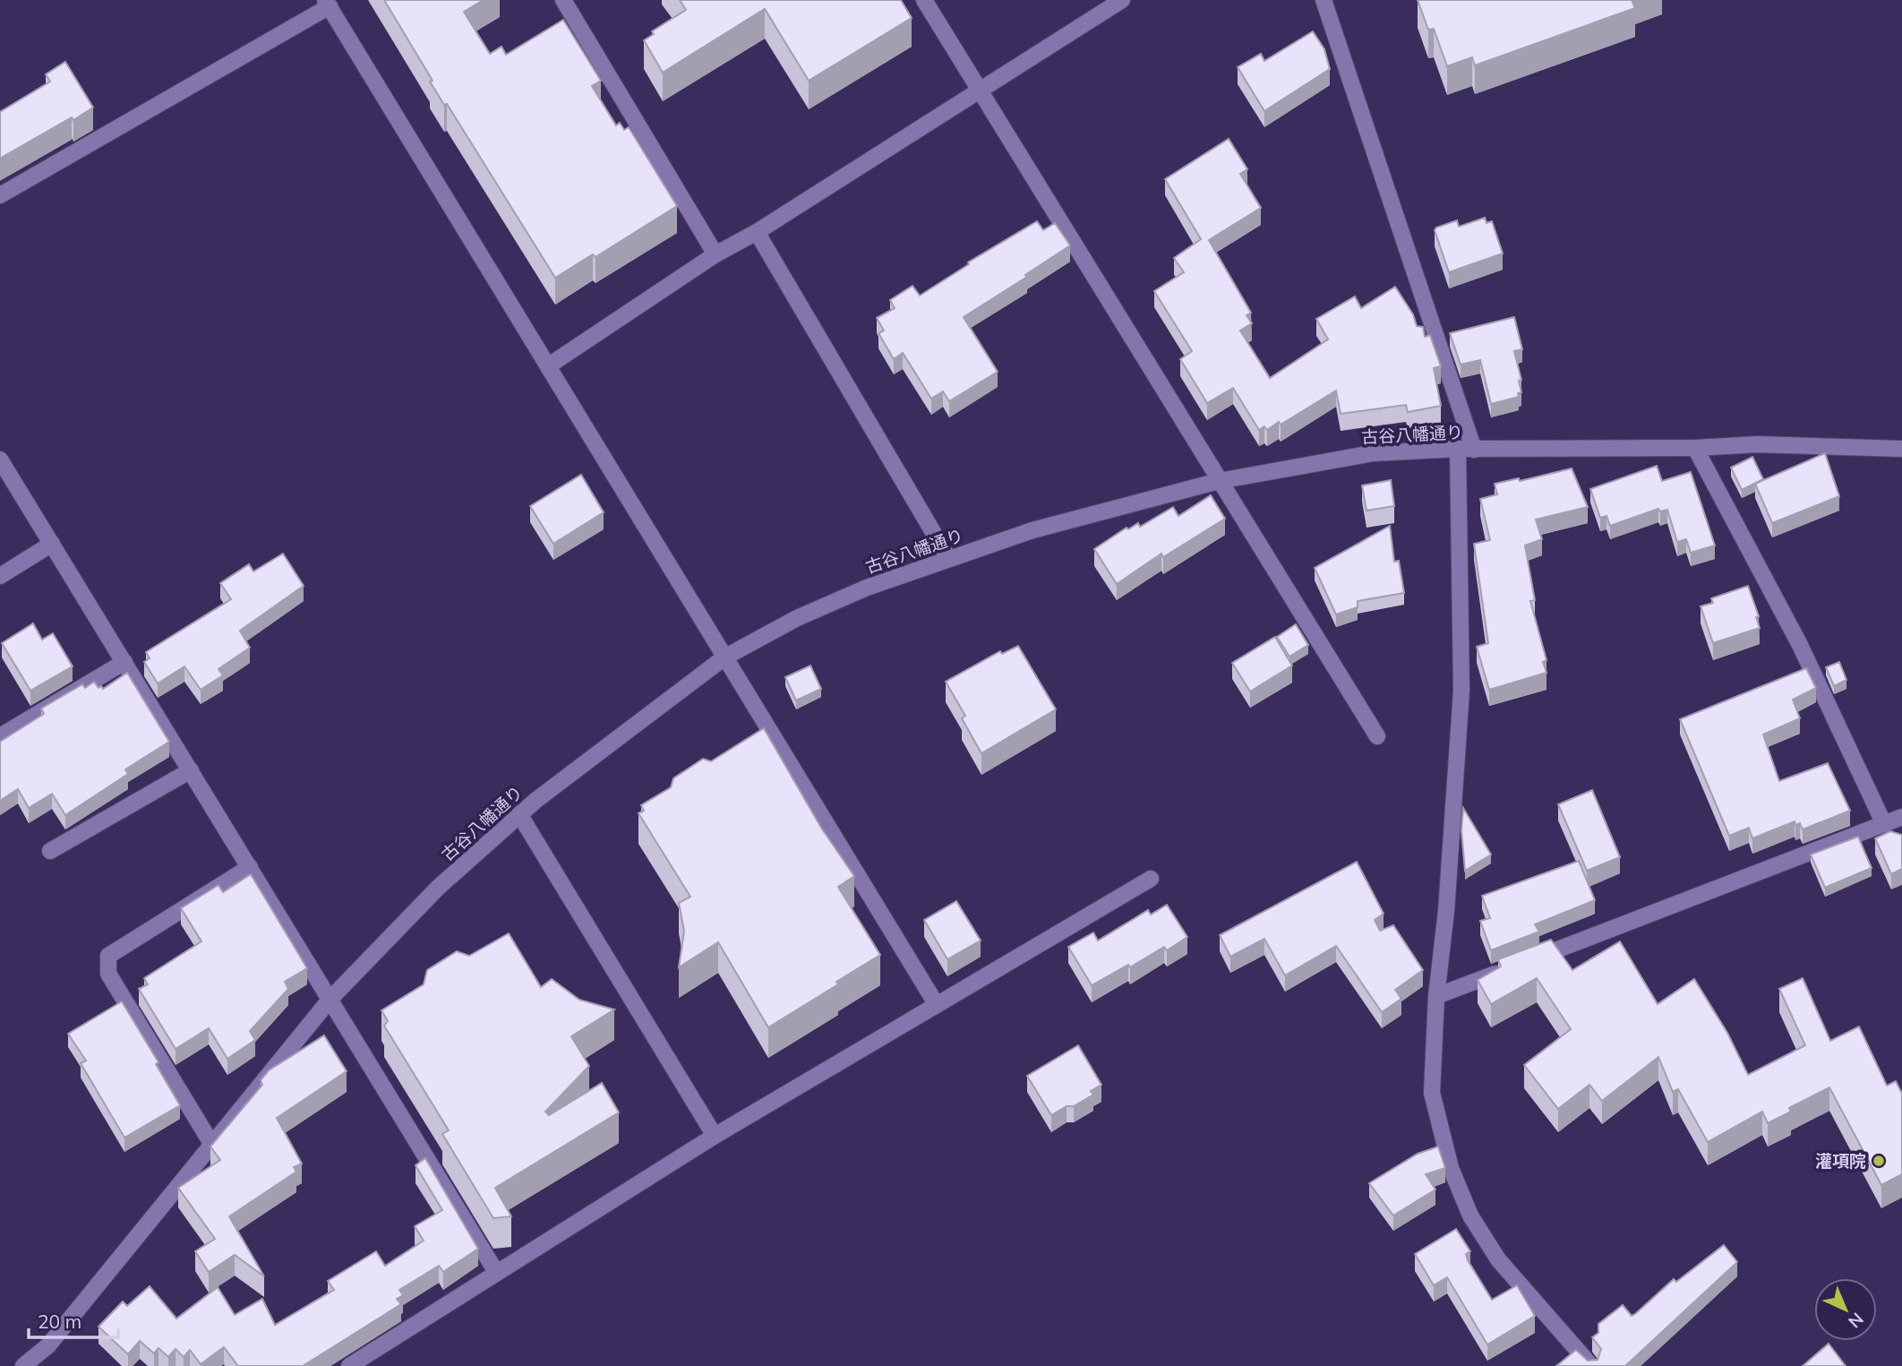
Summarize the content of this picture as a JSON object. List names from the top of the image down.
{
  "streets": {
    "street": ["古谷八幡通り"]
  },
  "places": ["灌項院"],
  "scale_bar": "20 m",
  "north": "bottom right"
}
